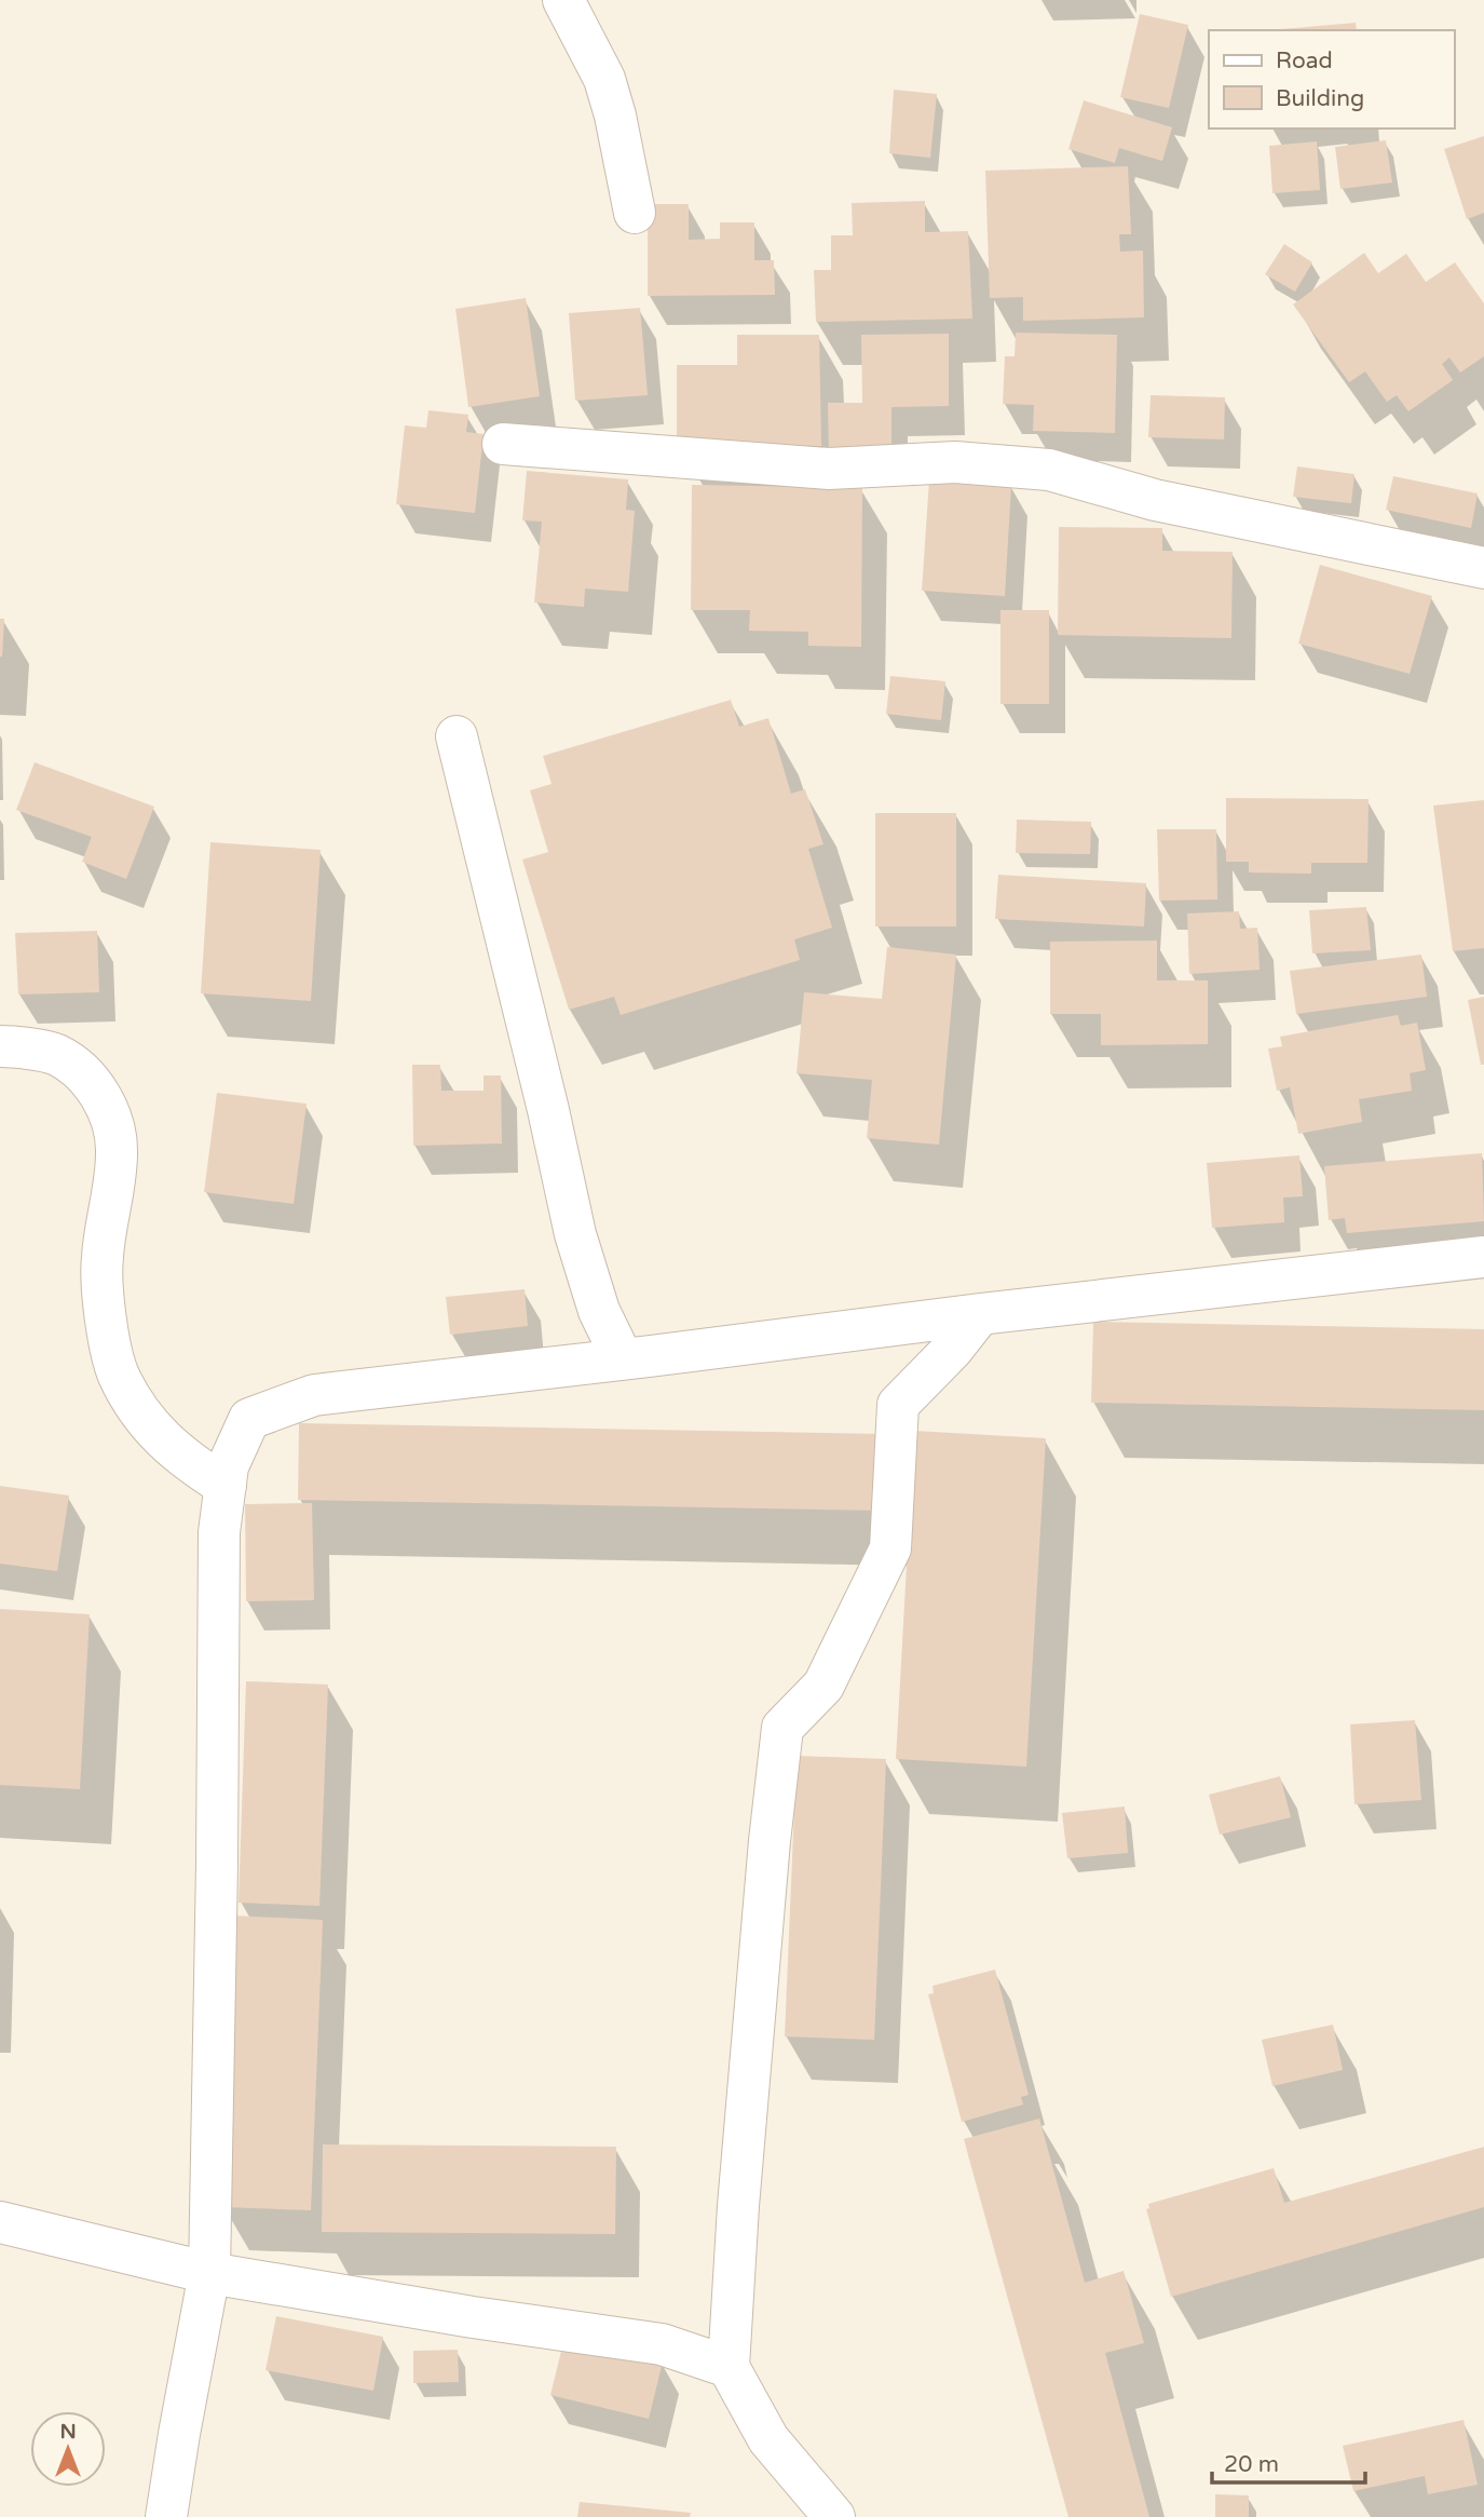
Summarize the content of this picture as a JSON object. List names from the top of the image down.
{
  "legend": ["Road", "Building"],
  "scale_bar": "20 m",
  "north": "top"
}
